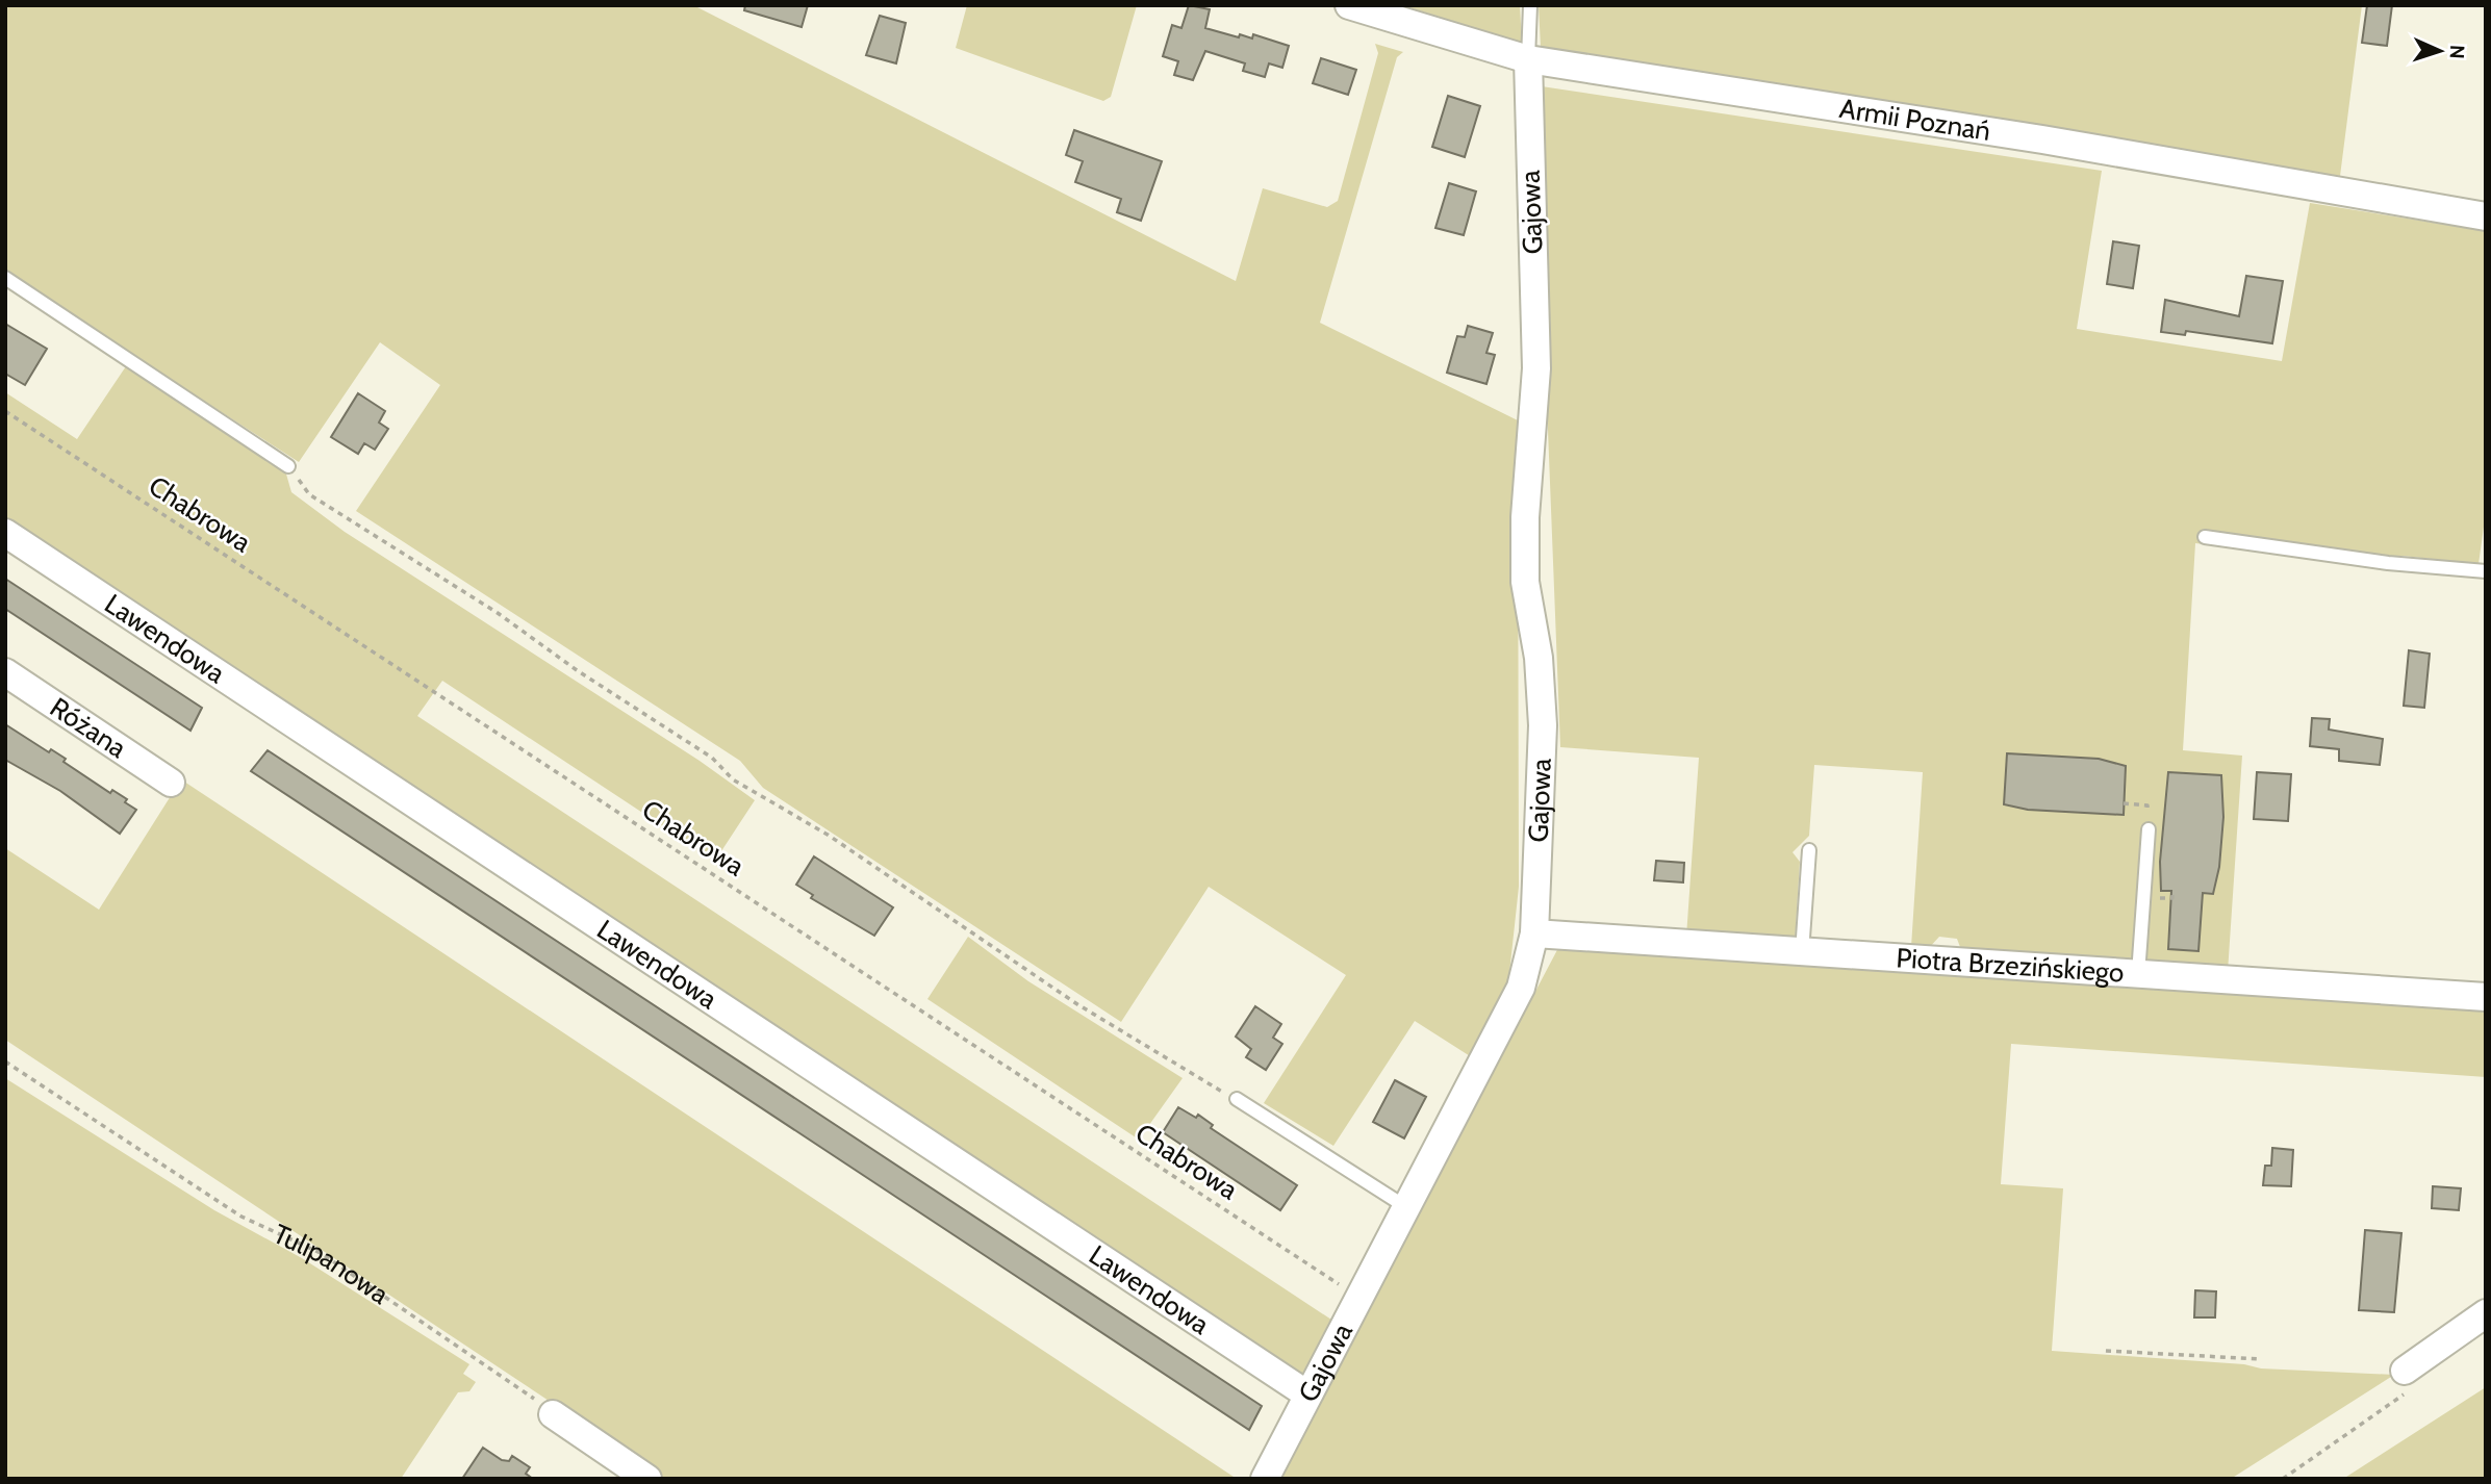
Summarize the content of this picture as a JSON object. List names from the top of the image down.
{
  "streets": {
    "street": [
      "Armii Poznań",
      "Gajowa",
      "Lawendowa",
      "Różana",
      "Piotra Brzezińskiego"
    ],
    "path": ["Chabrowa", "Tulipanowa"]
  },
  "crossings": [
    ["Armii Poznań", "Gajowa"],
    ["Gajowa", "Chabrowa"],
    ["Gajowa", "Lawendowa"],
    ["Gajowa", "Piotra Brzezińskiego"]
  ],
  "north": "right"
}
